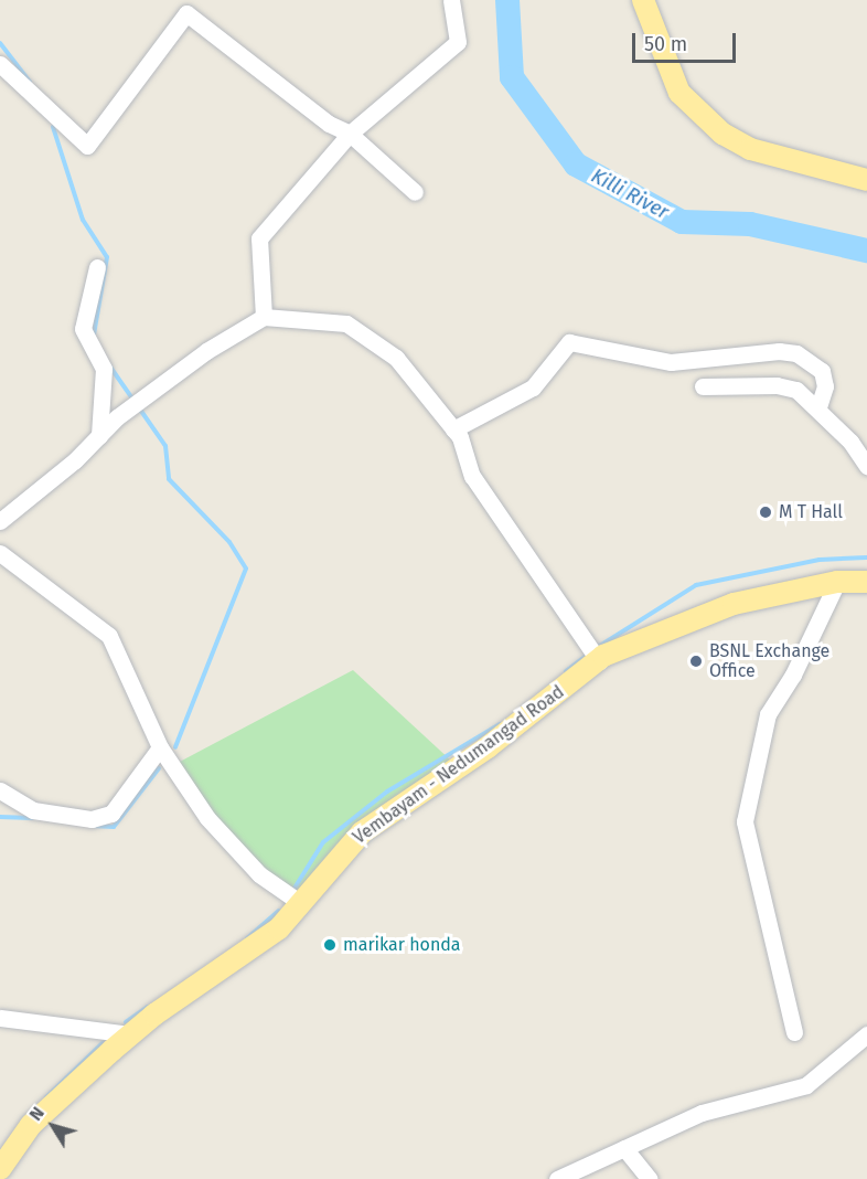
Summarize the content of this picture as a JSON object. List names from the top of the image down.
{
  "streets": {
    "main road": ["Vembayam - Nedumangad Road"]
  },
  "water": ["Killi River"],
  "places": ["M T Hall", "BSNL Exchange Office", "marikar honda"],
  "scale_bar": "50 m",
  "north": "top left"
}
